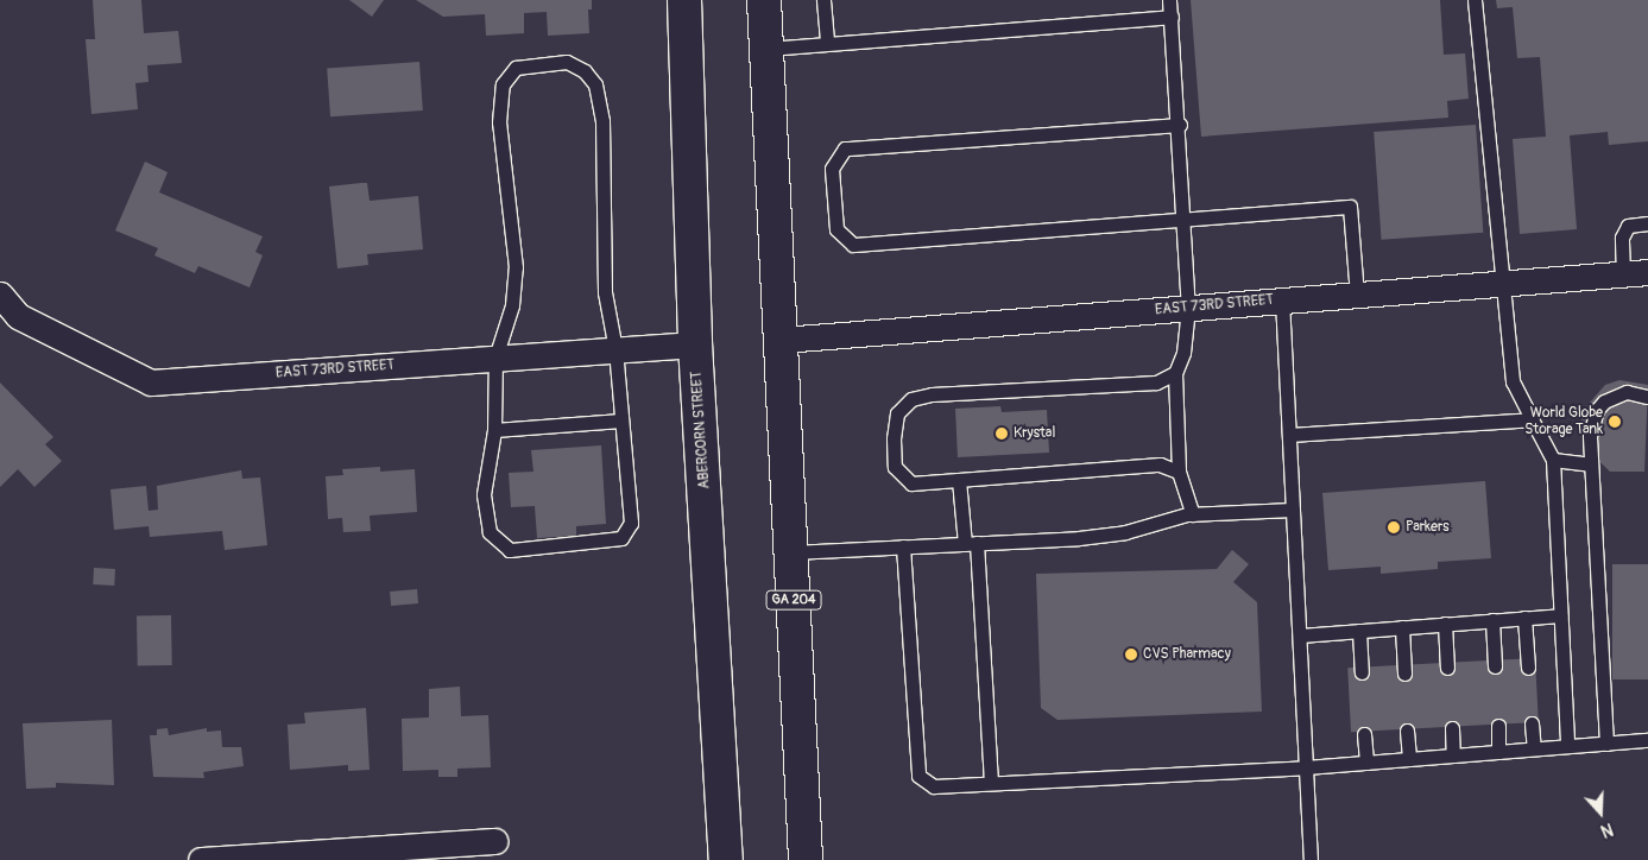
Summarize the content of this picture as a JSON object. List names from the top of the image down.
{
  "streets": {
    "main road": ["ABERCORN STREET", "GA 204"],
    "street": ["EAST 73RD STREET"]
  },
  "crossings": [
    ["EAST 73RD STREET", "ABERCORN STREET"],
    ["EAST 73RD STREET", "GA 204"]
  ],
  "places": [
    "World Globe Storage Tank",
    "Krystal",
    "Parkers",
    "CVS Pharmacy"
  ],
  "north": "bottom"
}
